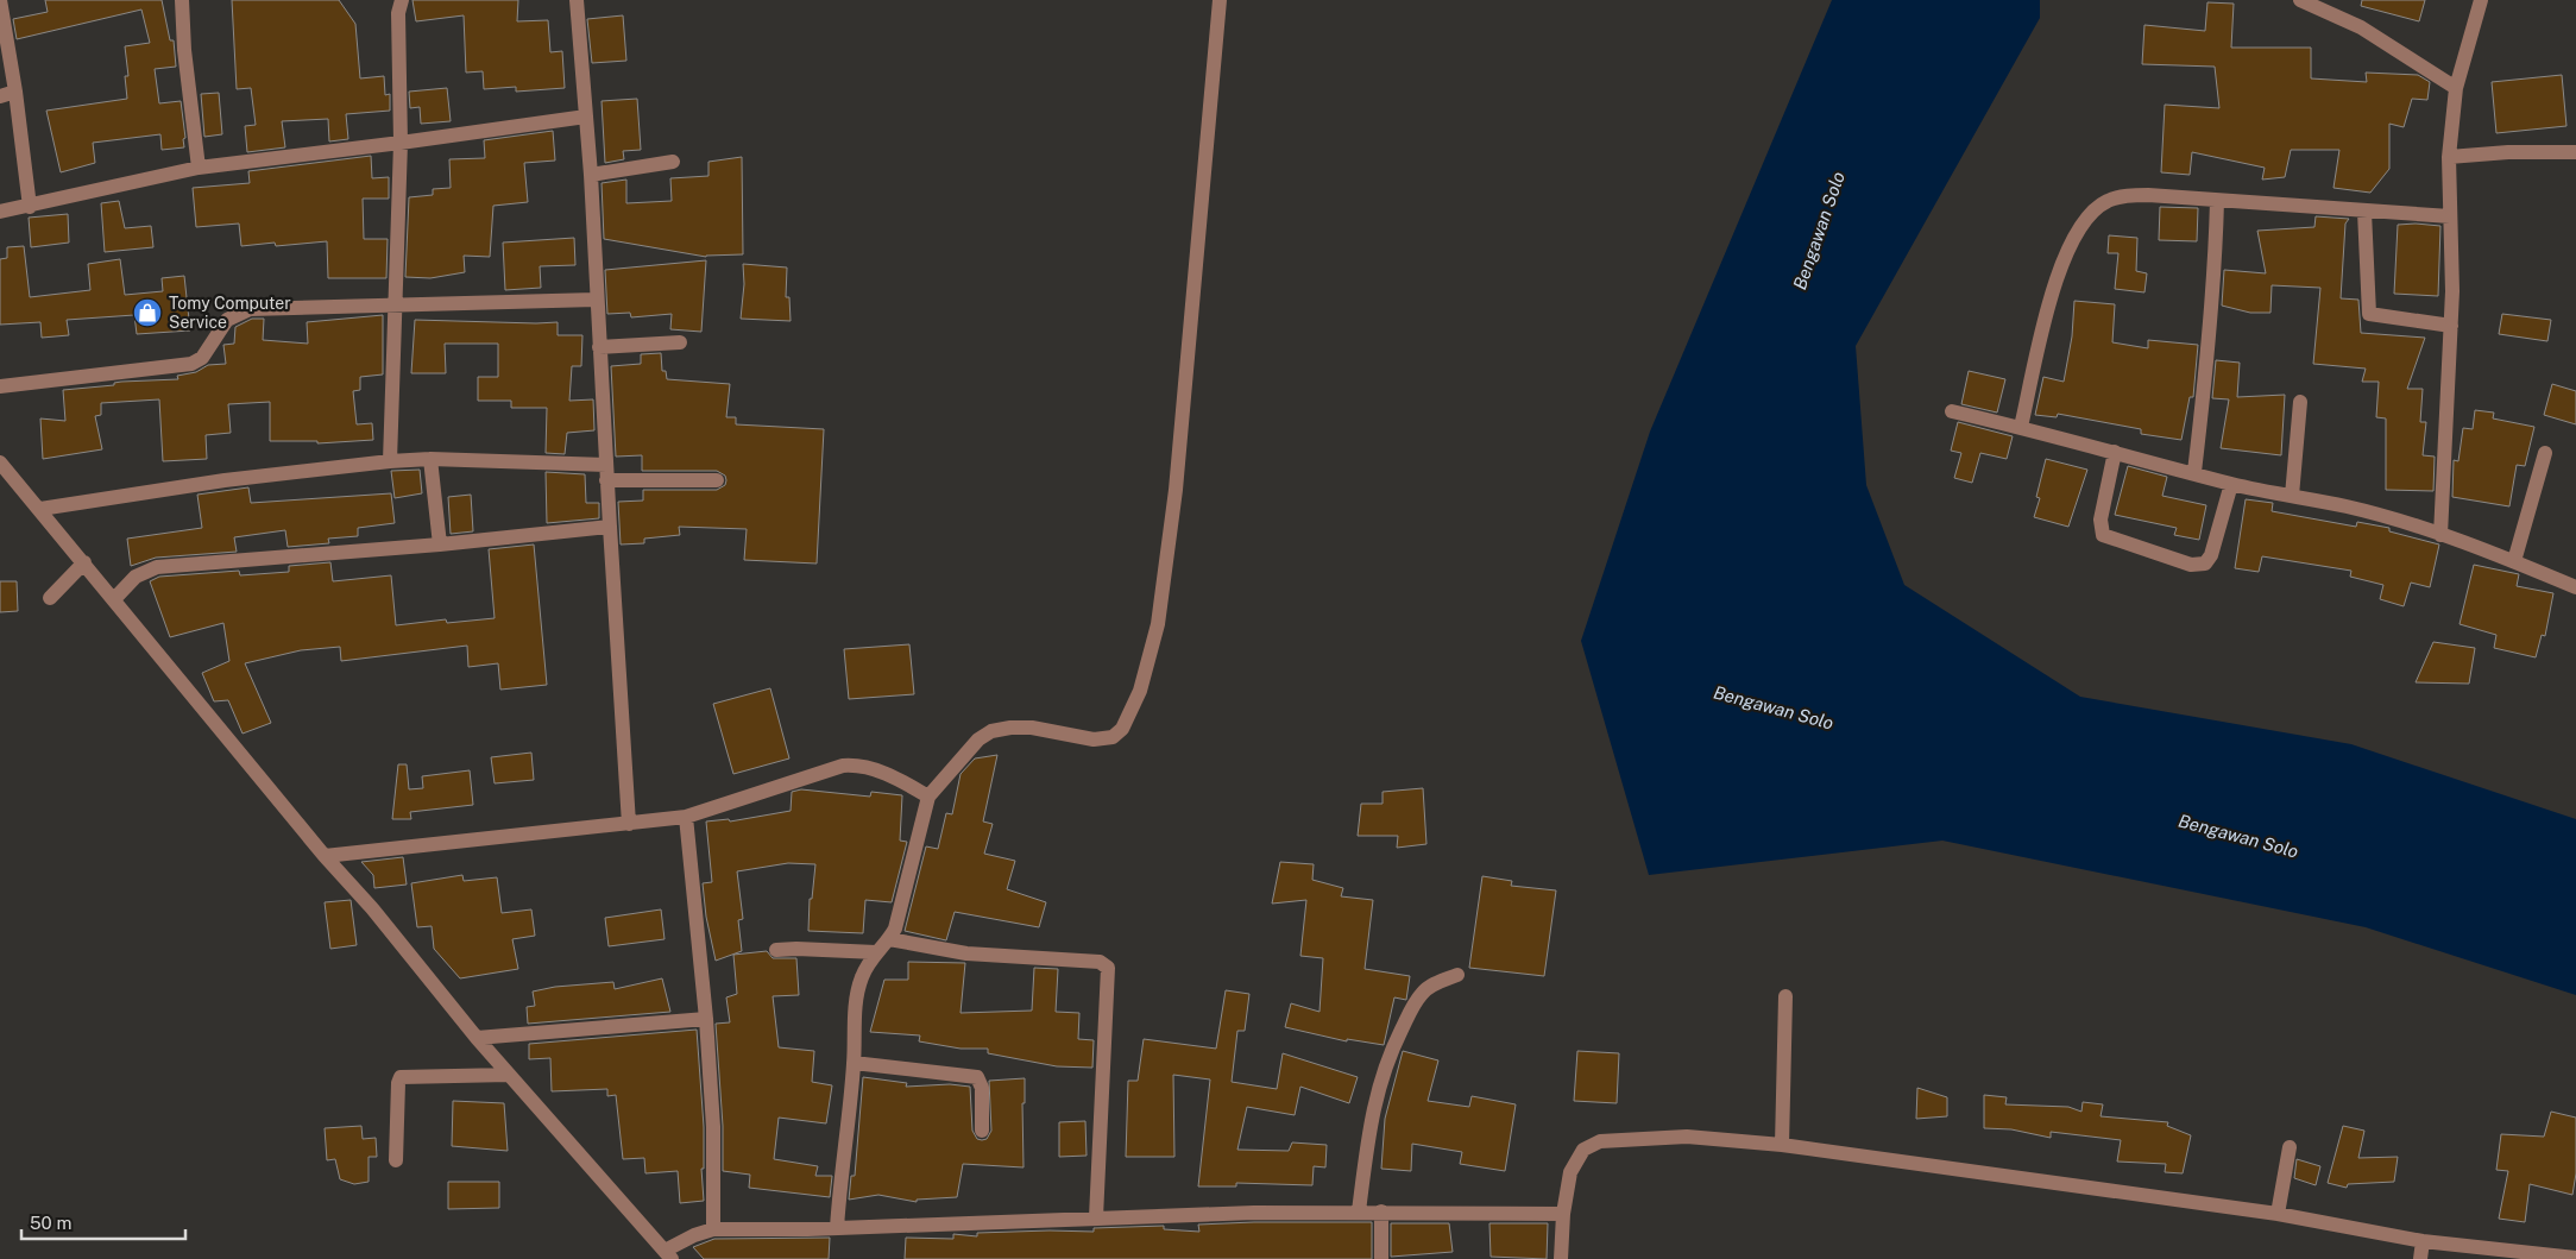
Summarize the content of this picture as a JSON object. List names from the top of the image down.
{
  "water": ["Bengawan Solo"],
  "places": {
    "shop": ["Tomy Computer Service"]
  },
  "scale_bar": "50 m"
}
